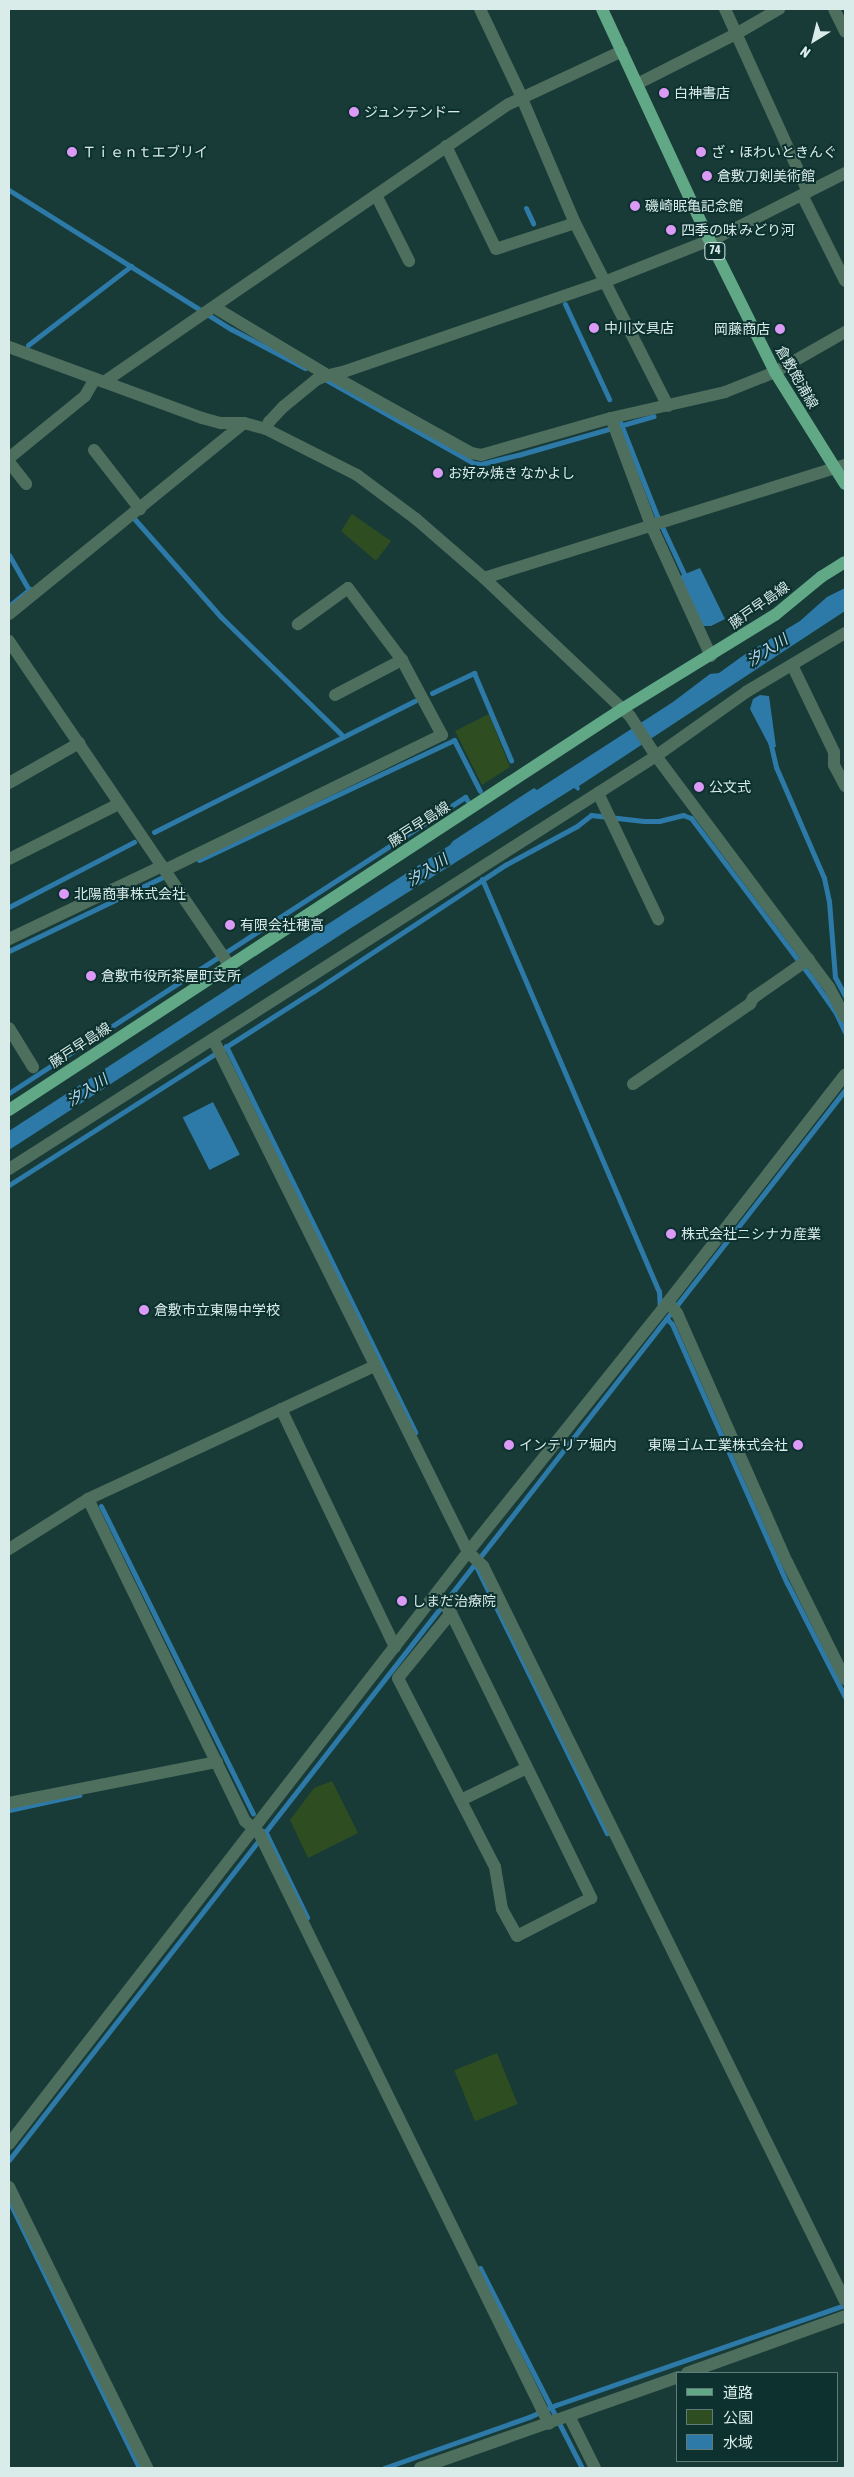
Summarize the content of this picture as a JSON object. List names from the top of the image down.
{
  "streets": {
    "main road": ["74", "倉敷飽浦線", "藤戸早島線"]
  },
  "water": ["汐入川"],
  "places": [
    "白神書店",
    "ジュンテンドー",
    "Ｔｉｅｎｔエブリイ",
    "ざ・ほわいときんぐ",
    "倉敷刀剣美術館",
    "磯崎眠亀記念館",
    "四季の味 みどり河",
    "中川文具店",
    "岡藤商店",
    "お好み焼き なかよし",
    "公文式",
    "北陽商事株式会社",
    "有限会社穂高",
    "倉敷市役所茶屋町支所",
    "株式会社ニシナカ産業",
    "倉敷市立東陽中学校",
    "インテリア堀内",
    "東陽ゴム工業株式会社",
    "しまだ治療院"
  ],
  "legend": ["道路", "公園", "水域"],
  "north": "bottom left"
}
